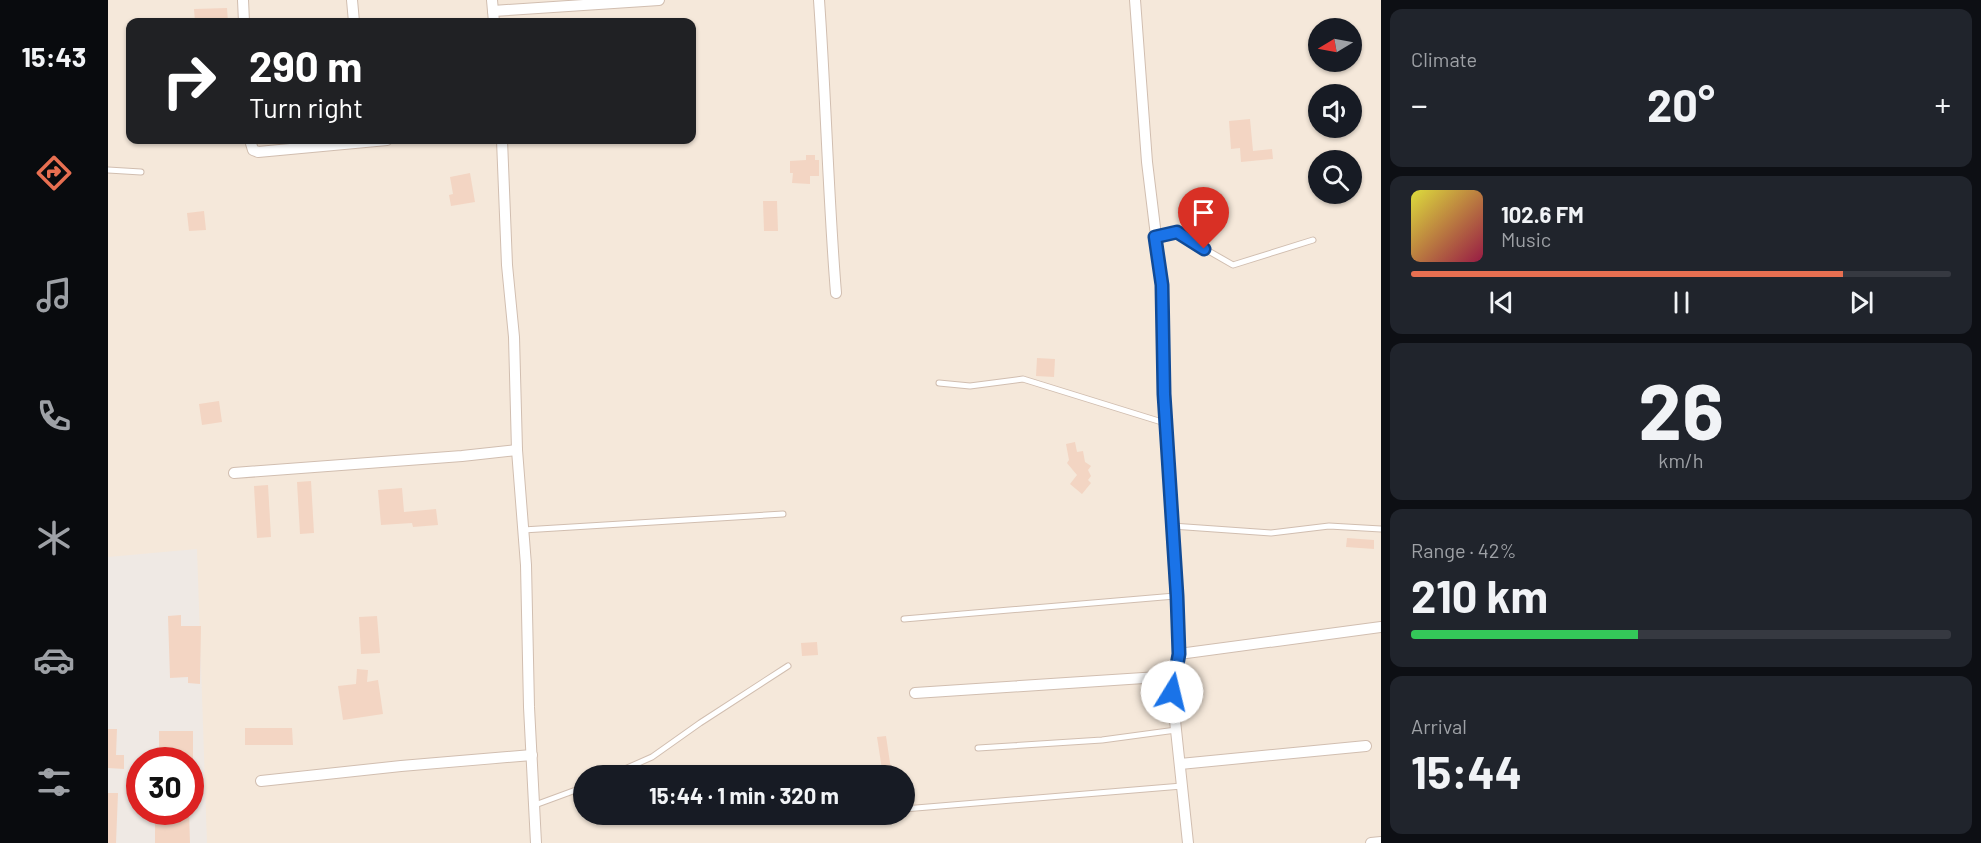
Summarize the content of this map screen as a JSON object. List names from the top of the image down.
{
  "north": "left",
  "page": {
    "tabs": "15:43",
    "tile": [
      "Climate",
      ["26", "km/h"],
      ["Range · 42%", "210 km"],
      ["Arrival", "15:44"]
    ],
    "turn": ["290 m", "Turn right"],
    "heat": ["−", "20°", "+"],
    "song": ["102.6 FM", "Music"],
    "limit": "30",
    "trip": "15:44 · 1 min · 320 m"
  }
}
